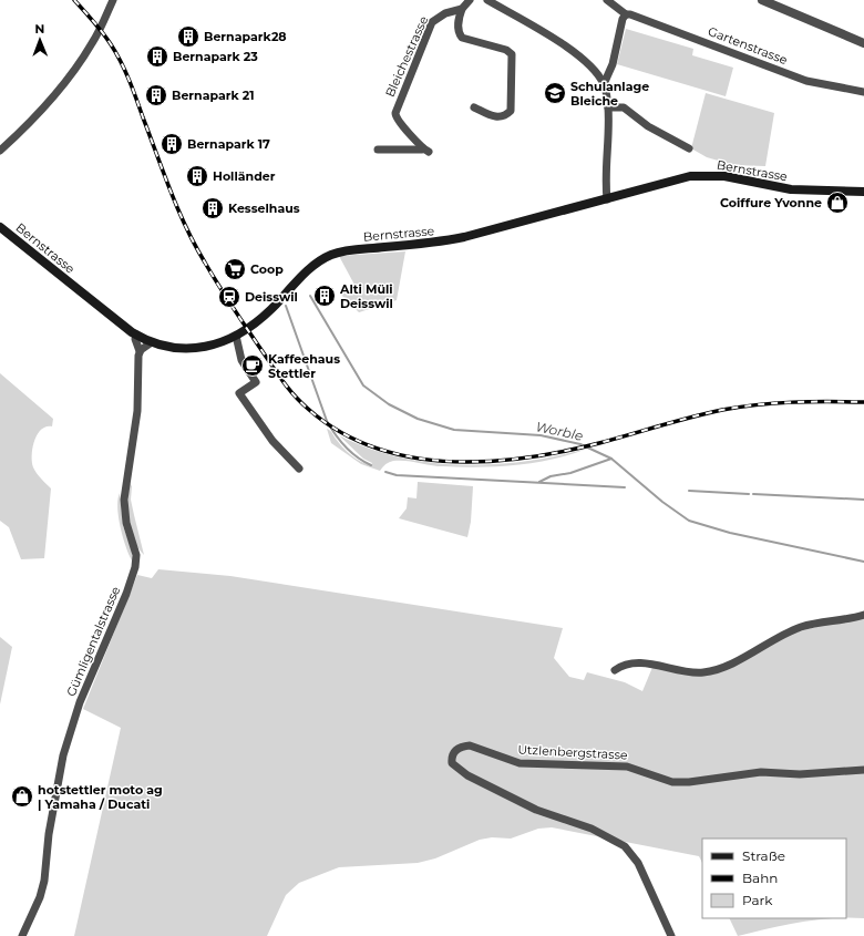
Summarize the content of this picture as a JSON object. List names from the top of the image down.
{
  "streets": {
    "main road": ["Bernstrasse"],
    "street": [
      "Gartenstrasse",
      "Bleichestrasse",
      "Gümligentalstrasse",
      "Utzlenbergstrasse"
    ]
  },
  "crossings": [
    ["Bernstrasse", "Gümligentalstrasse"]
  ],
  "water": ["Worble"],
  "places": {
    "building": [
      "Bernapark28",
      "Bernapark 23",
      "Bernapark 21",
      "Bernapark 17",
      "Holländer",
      "Kesselhaus",
      "Alti Müli Deisswil"
    ],
    "school or university": ["Schulanlage Bleiche"],
    "shop": ["Coiffure Yvonne", "hotstettler moto ag | Yamaha / Ducati"],
    "supermarket": ["Coop"],
    "station": ["Deisswil"],
    "cafe": ["Kaffeehaus Stettler"]
  },
  "legend": ["Straße", "Bahn", "Park"],
  "north": "top"
}
